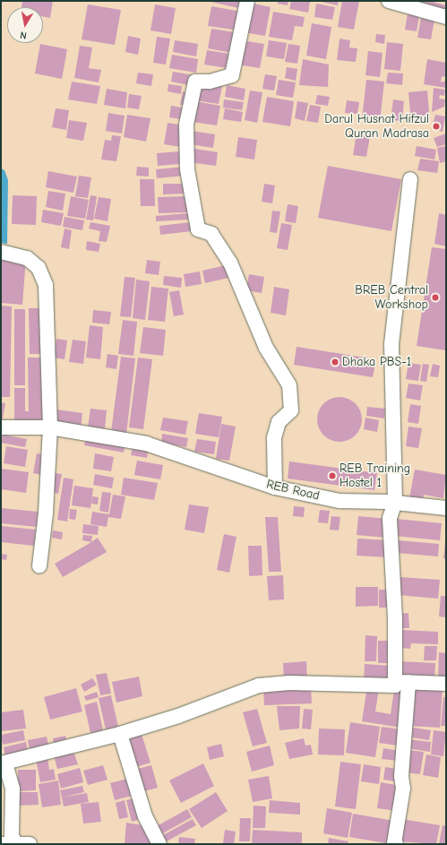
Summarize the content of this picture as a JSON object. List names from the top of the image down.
{
  "streets": {
    "street": ["REB Road"]
  },
  "places": [
    "Darul Husnat Hifzul Quran Madrasa",
    "BREB Central Workshop",
    "Dhaka PBS-1",
    "REB Training Hostel 1"
  ],
  "north": "bottom"
}
